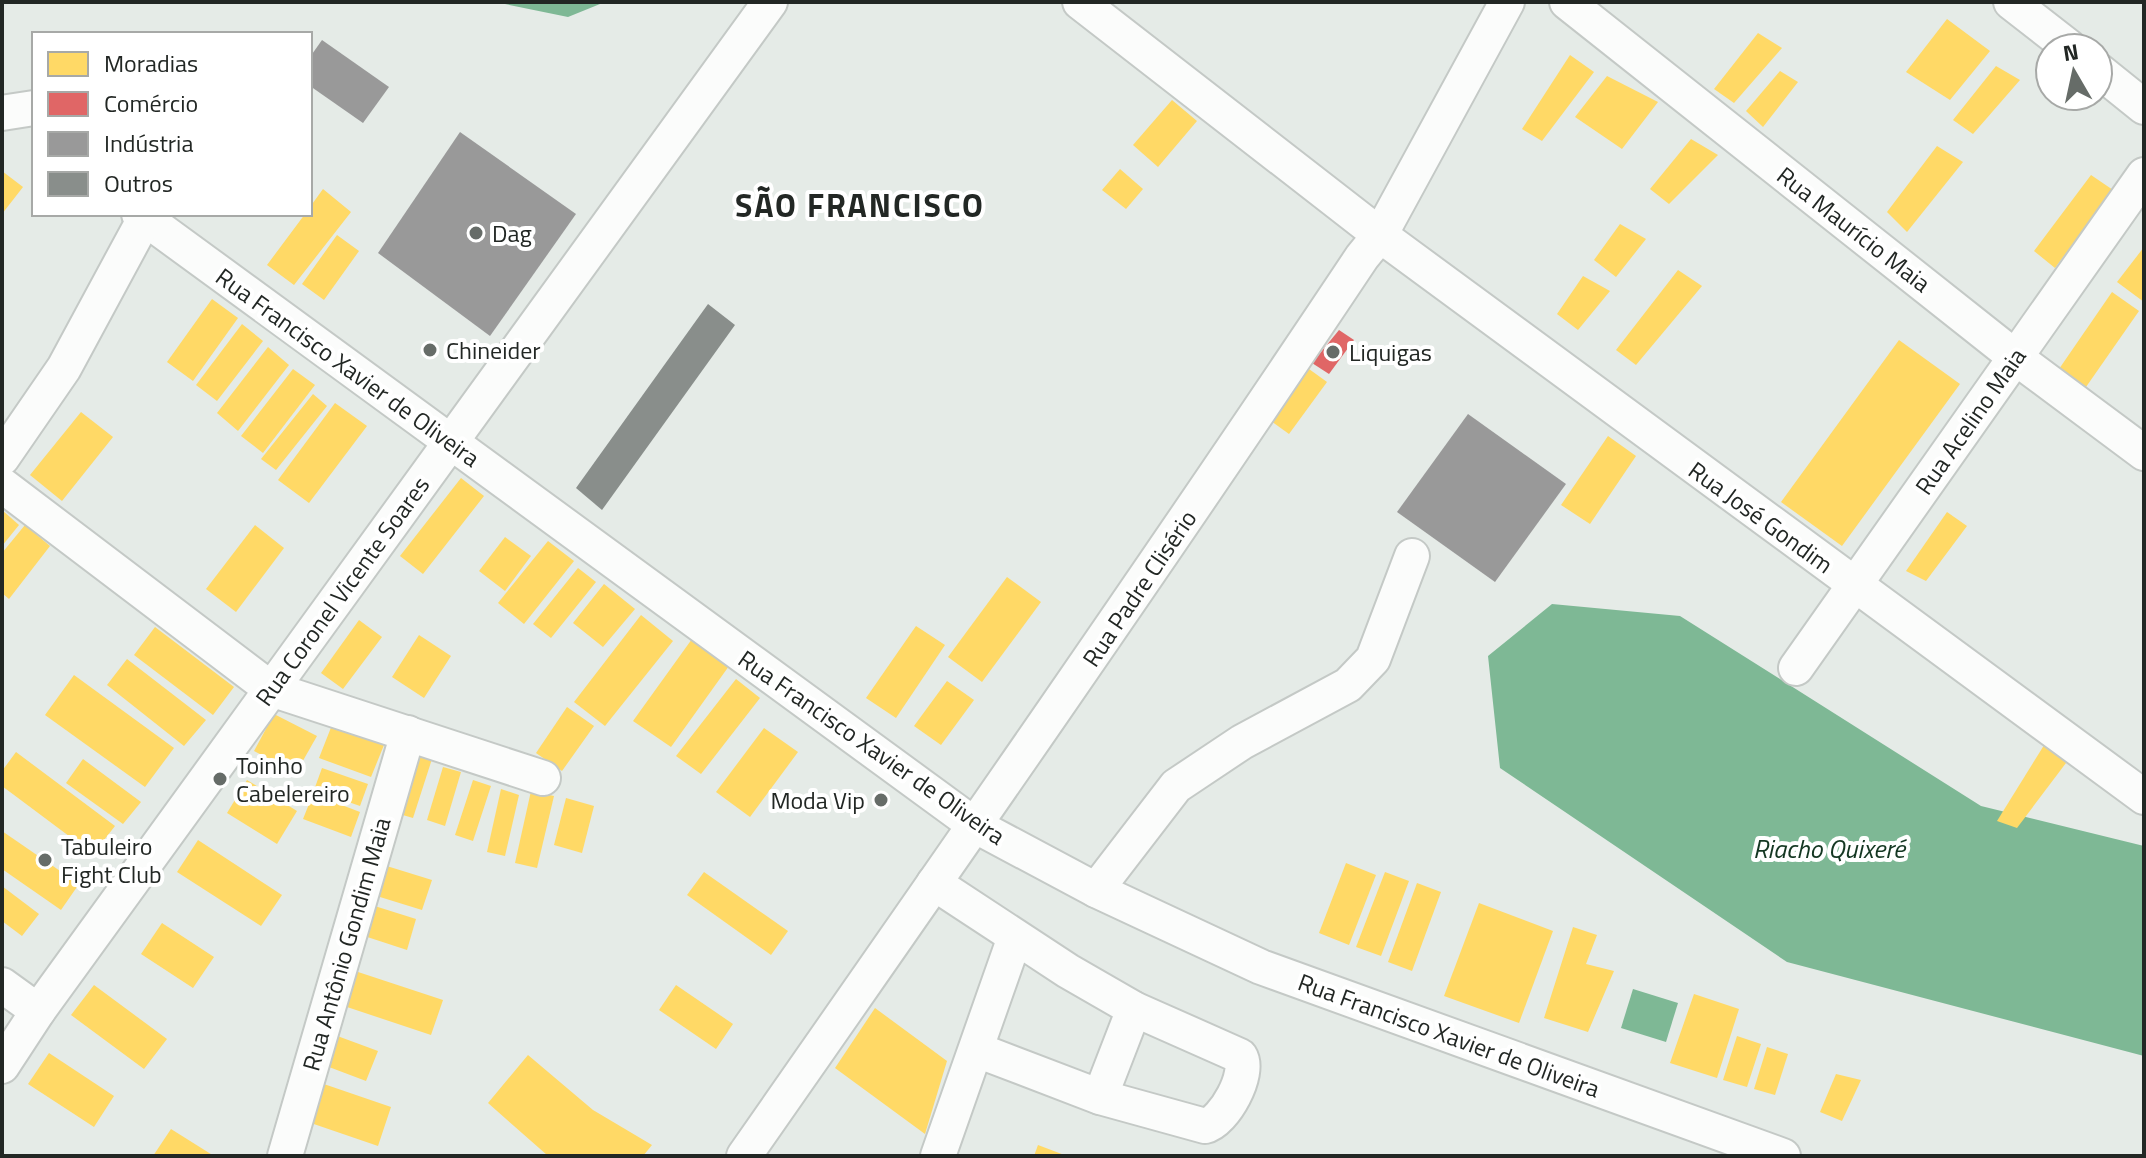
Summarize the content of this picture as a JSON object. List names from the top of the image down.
{
  "streets": {
    "street": [
      "Rua Maurício Maia",
      "Rua Francisco Xavier de Oliveira",
      "Rua Acelino Maia",
      "Rua José Gondim",
      "Rua Padre Clisério",
      "Rua Coronel Vicente Soares",
      "Rua Antônio Gondim Maia"
    ]
  },
  "crossings": [
    ["Rua Maurício Maia", "Rua Acelino Maia"],
    ["Rua Francisco Xavier de Oliveira", "Rua Padre Clisério"],
    ["Rua Francisco Xavier de Oliveira", "Rua Coronel Vicente Soares"],
    ["Rua Acelino Maia", "Rua José Gondim"],
    ["Rua José Gondim", "Rua Padre Clisério"]
  ],
  "districts": ["SÃO FRANCISCO"],
  "water": ["Riacho Quixeré"],
  "places": [
    "Dag",
    "Chineider",
    "Liquigas",
    "Toinho Cabelereiro",
    "Moda Vip",
    "Tabuleiro Fight Club"
  ],
  "legend": [
    "Moradias",
    "Comércio",
    "Indústria",
    "Outros"
  ],
  "north": "top"
}
